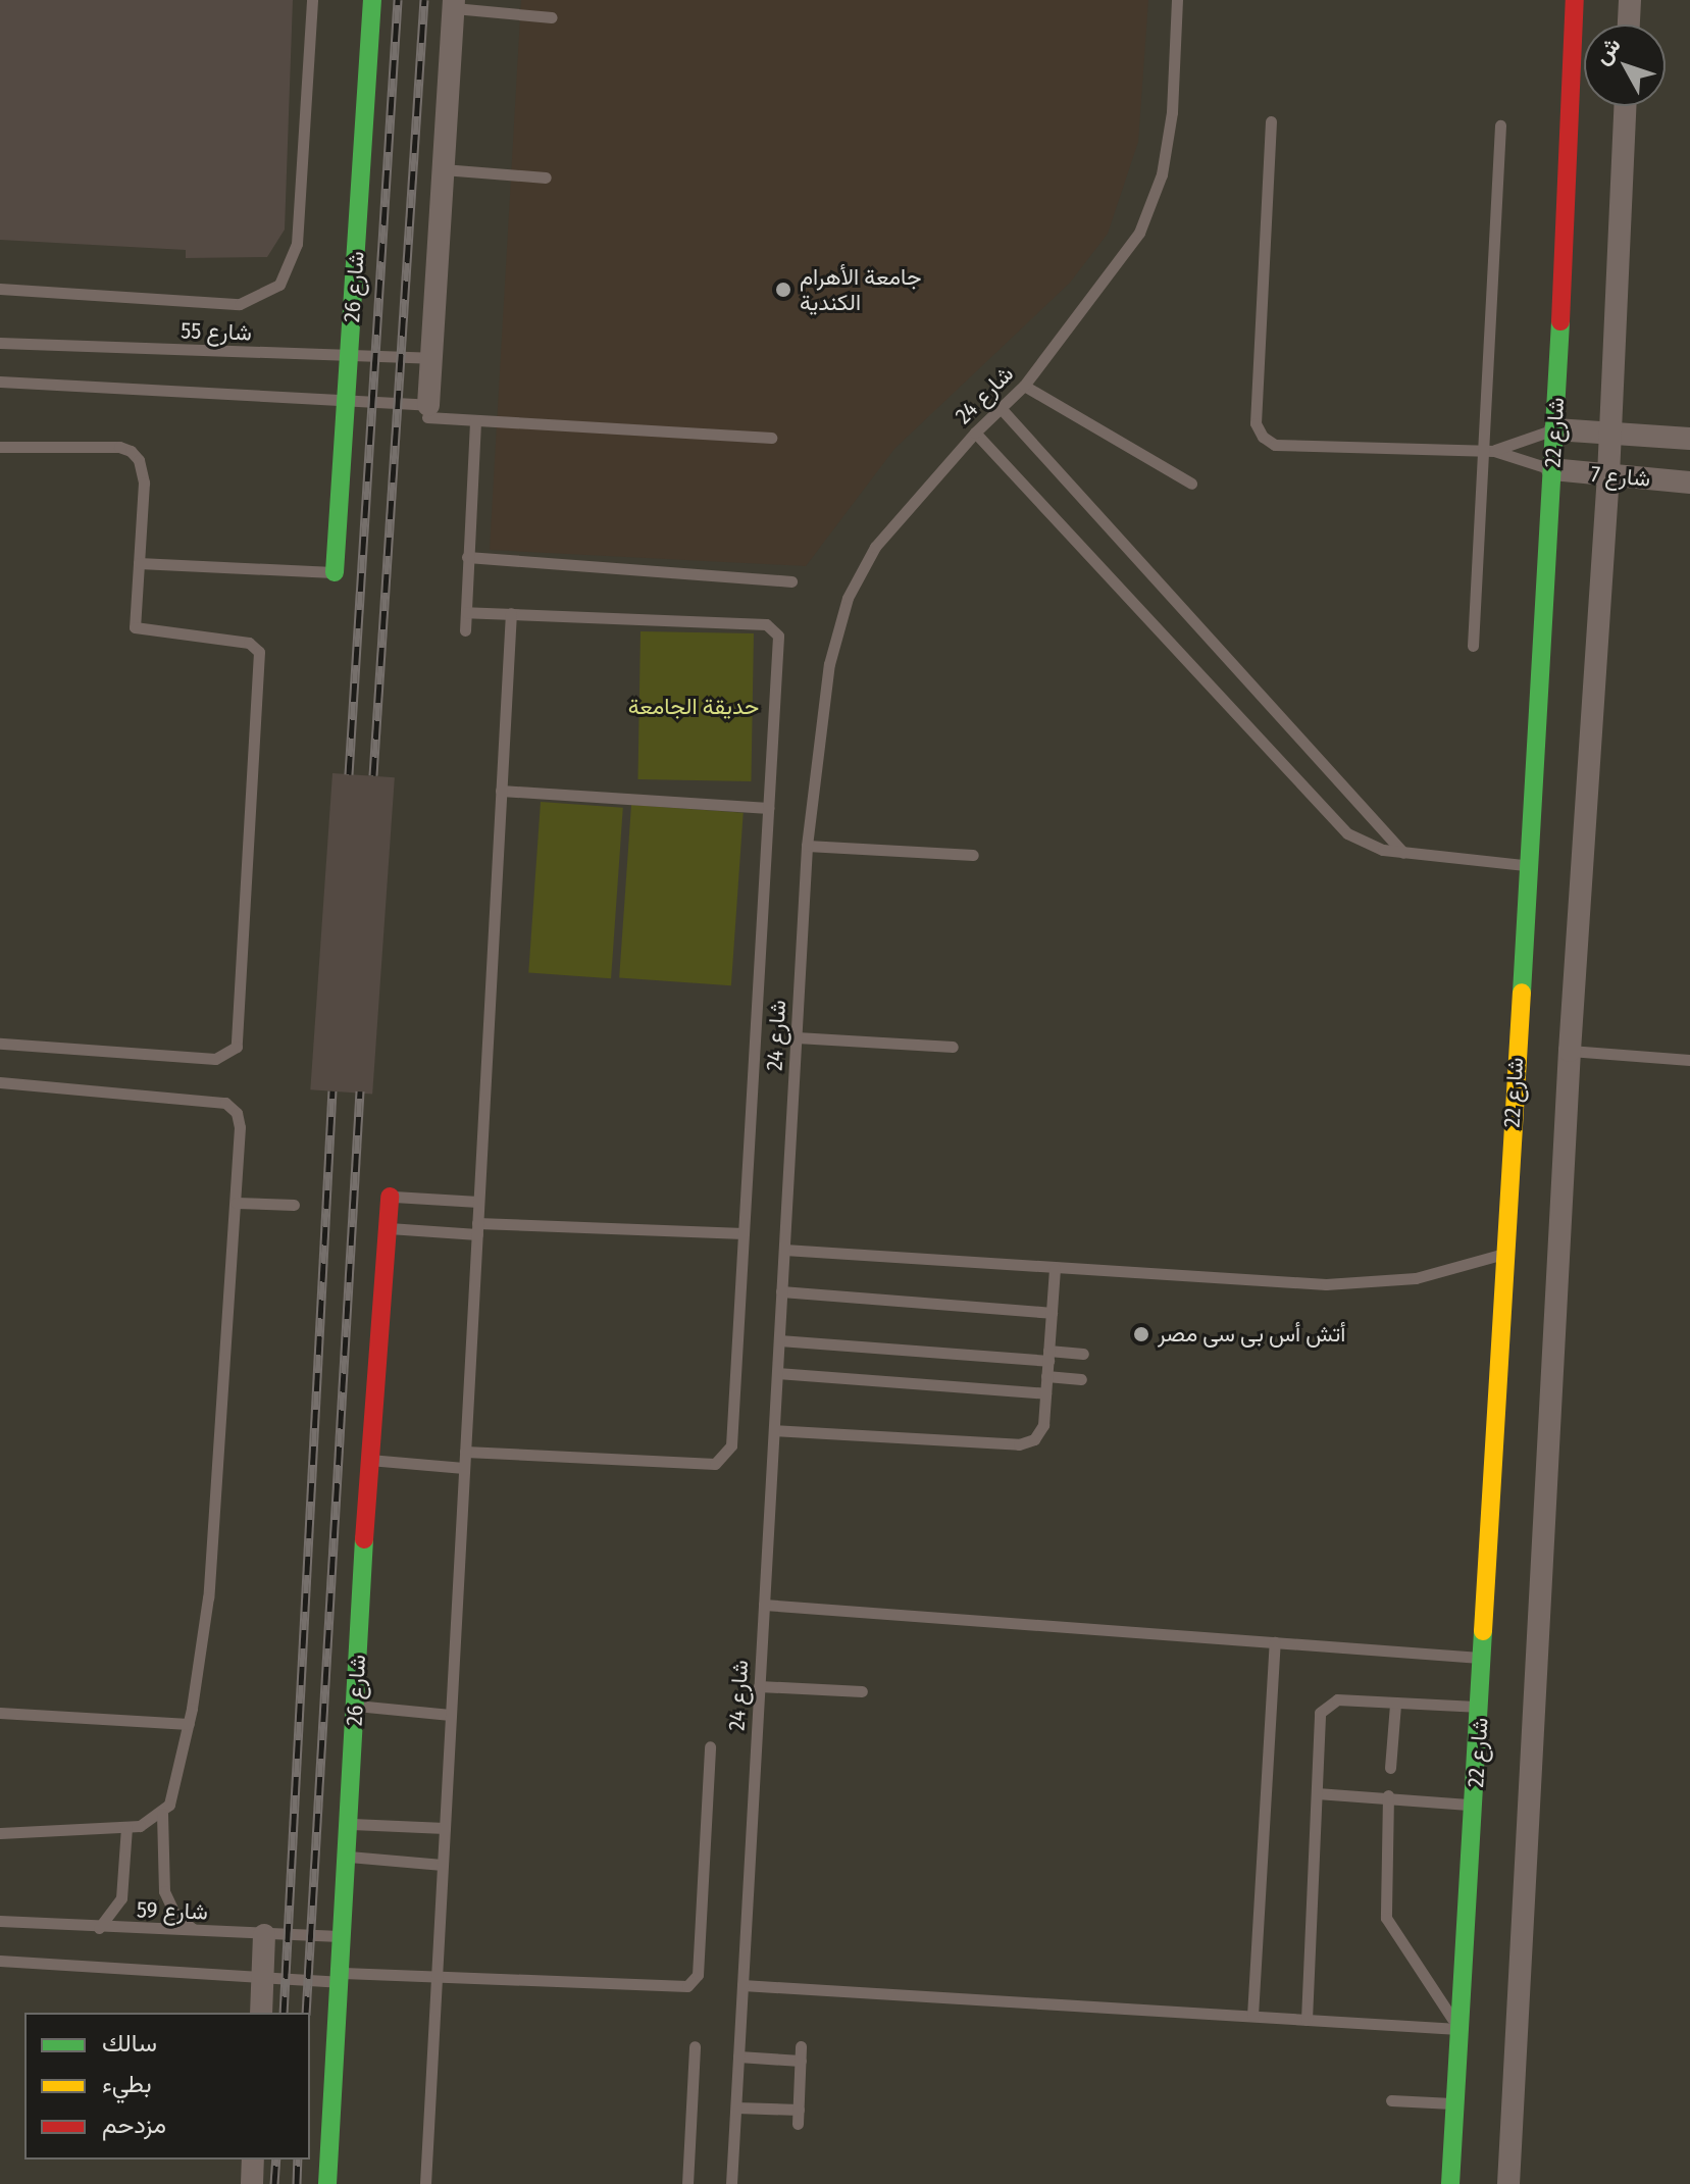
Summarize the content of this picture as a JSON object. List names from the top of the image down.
{
  "streets": {
    "street": ["شارع 26", "شارع 22", "شارع 7"],
    "lane": ["شارع 55", "شارع 24", "شارع 59"]
  },
  "crossings": [
    ["شارع 26", "شارع 55"],
    ["شارع 26", "شارع 59"],
    ["شارع 22", "شارع 7"]
  ],
  "parks": ["حديقة الجامعة"],
  "places": ["جامعة الأهرام الكندية", "أتش أس بى سى مصر"],
  "legend": ["سالك", "بطيء", "مزدحم"],
  "north": "top left"
}
